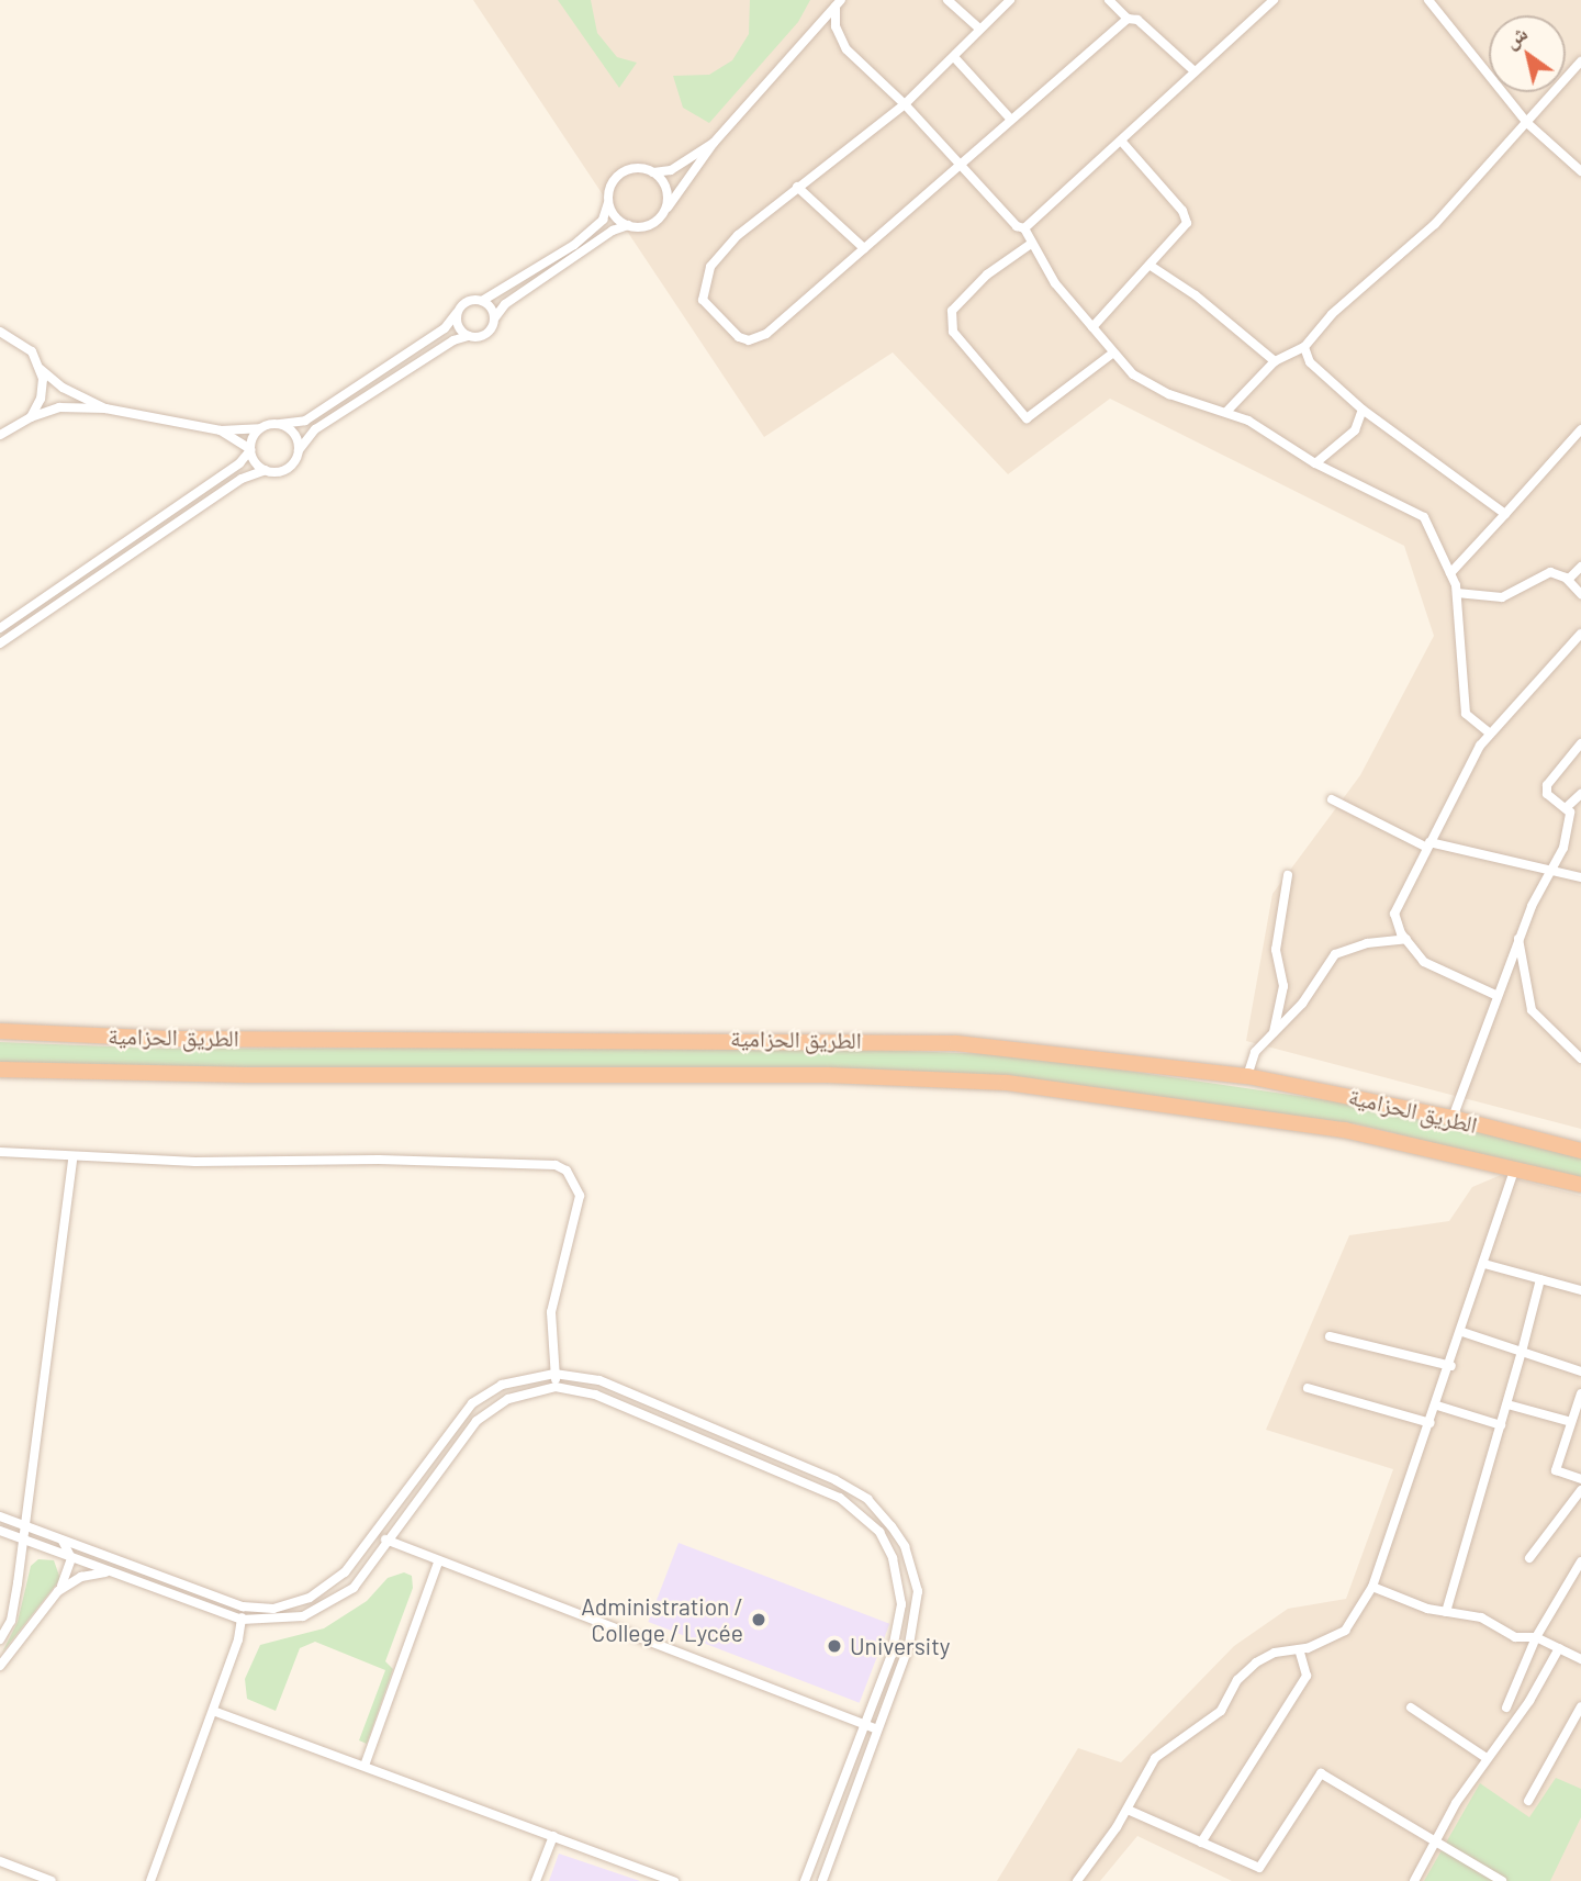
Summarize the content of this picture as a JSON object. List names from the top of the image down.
{
  "streets": {
    "highway": ["الطريق الحزامية"]
  },
  "places": ["Administration / College / Lycée", "University"],
  "north": "top left"
}
